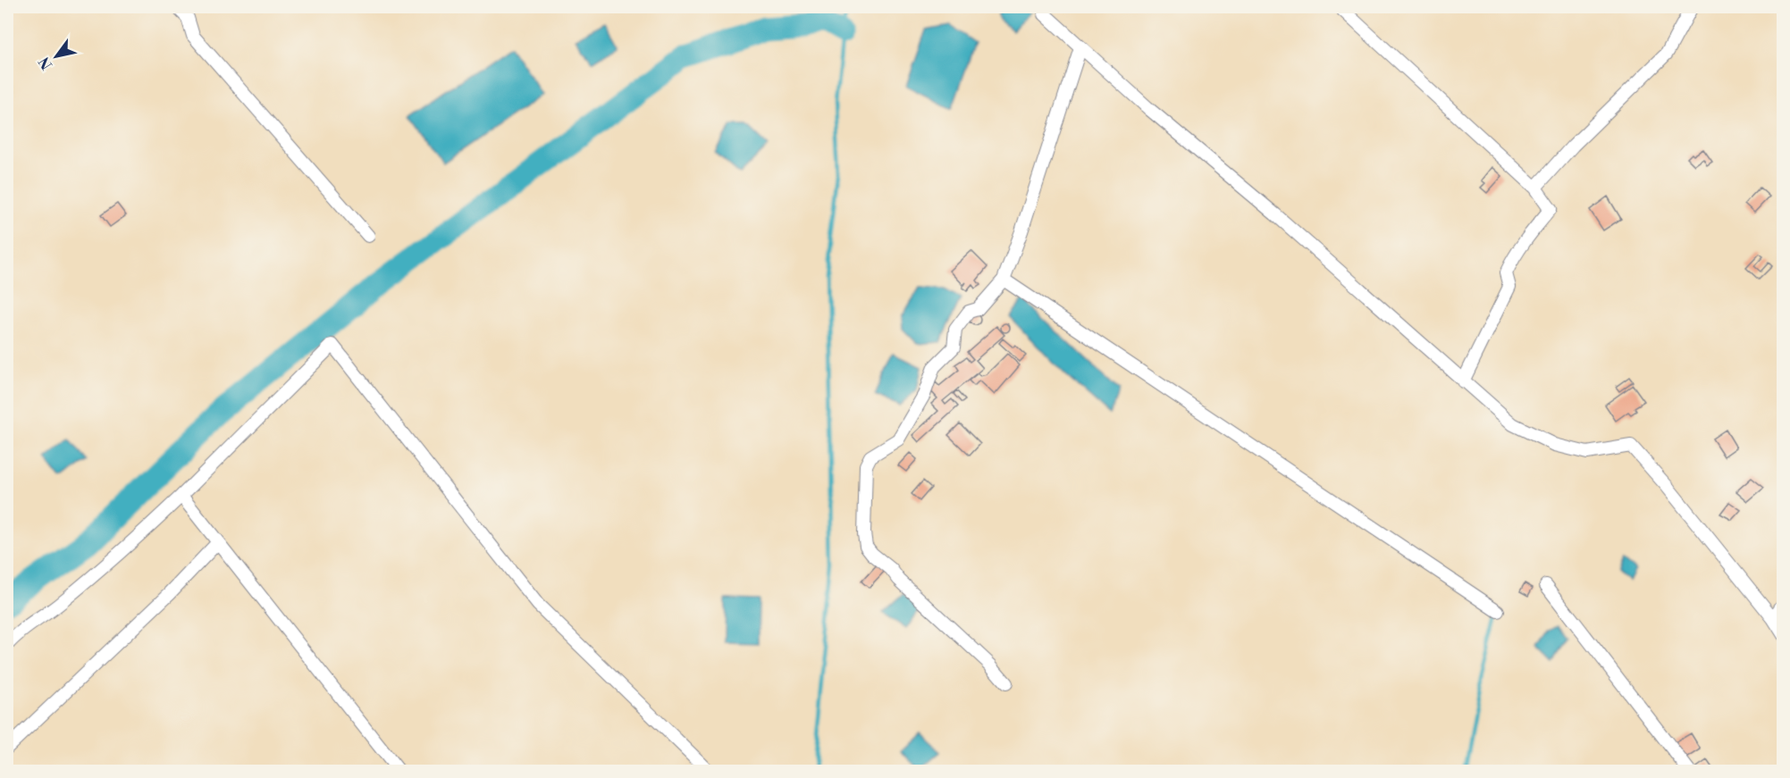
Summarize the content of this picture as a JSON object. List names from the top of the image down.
{
  "north": "bottom left"
}
